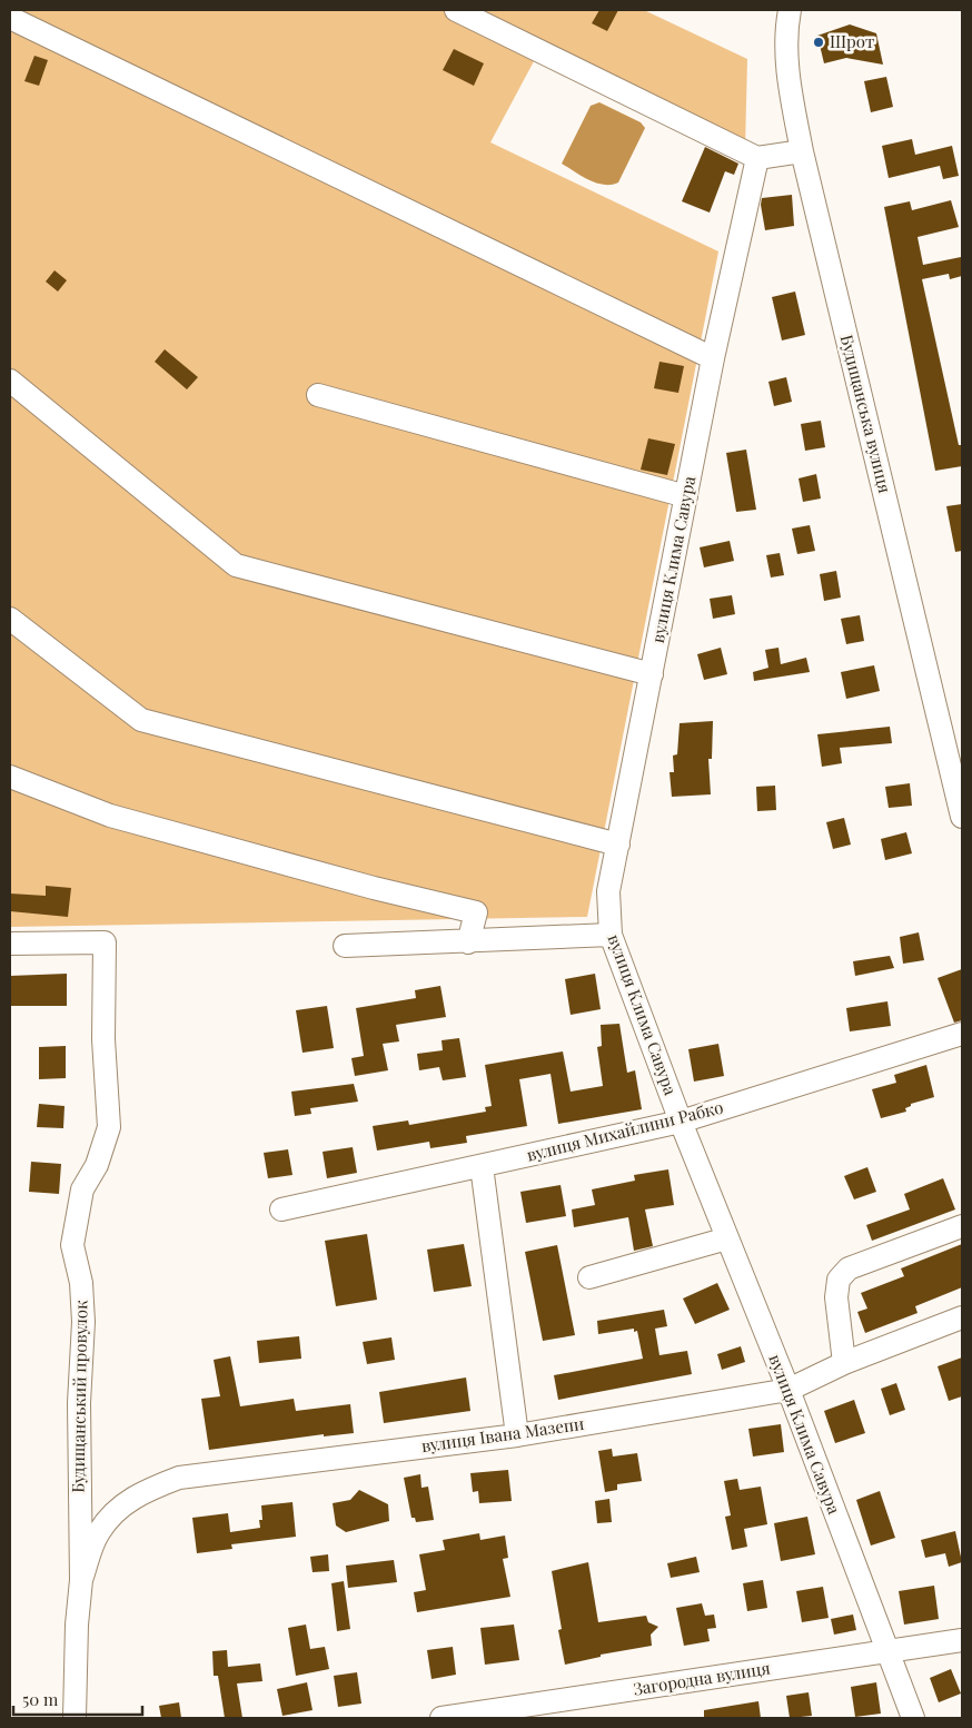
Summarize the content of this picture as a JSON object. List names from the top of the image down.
{
  "streets": {
    "street": [
      "Будищанська вулиця",
      "вулиця Клима Савура",
      "вулиця Михайлини Рабко",
      "Будищанський провулок",
      "вулиця Івана Мазепи",
      "Загородна вулиця"
    ]
  },
  "crossings": [
    ["вулиця Клима Савура", "вулиця Михайлини Рабко"],
    ["вулиця Клима Савура", "вулиця Івана Мазепи"],
    ["вулиця Клима Савура", "Загородна вулиця"],
    ["Будищанський провулок", "вулиця Івана Мазепи"]
  ],
  "places": ["Шрот"],
  "scale_bar": "50 m"
}
